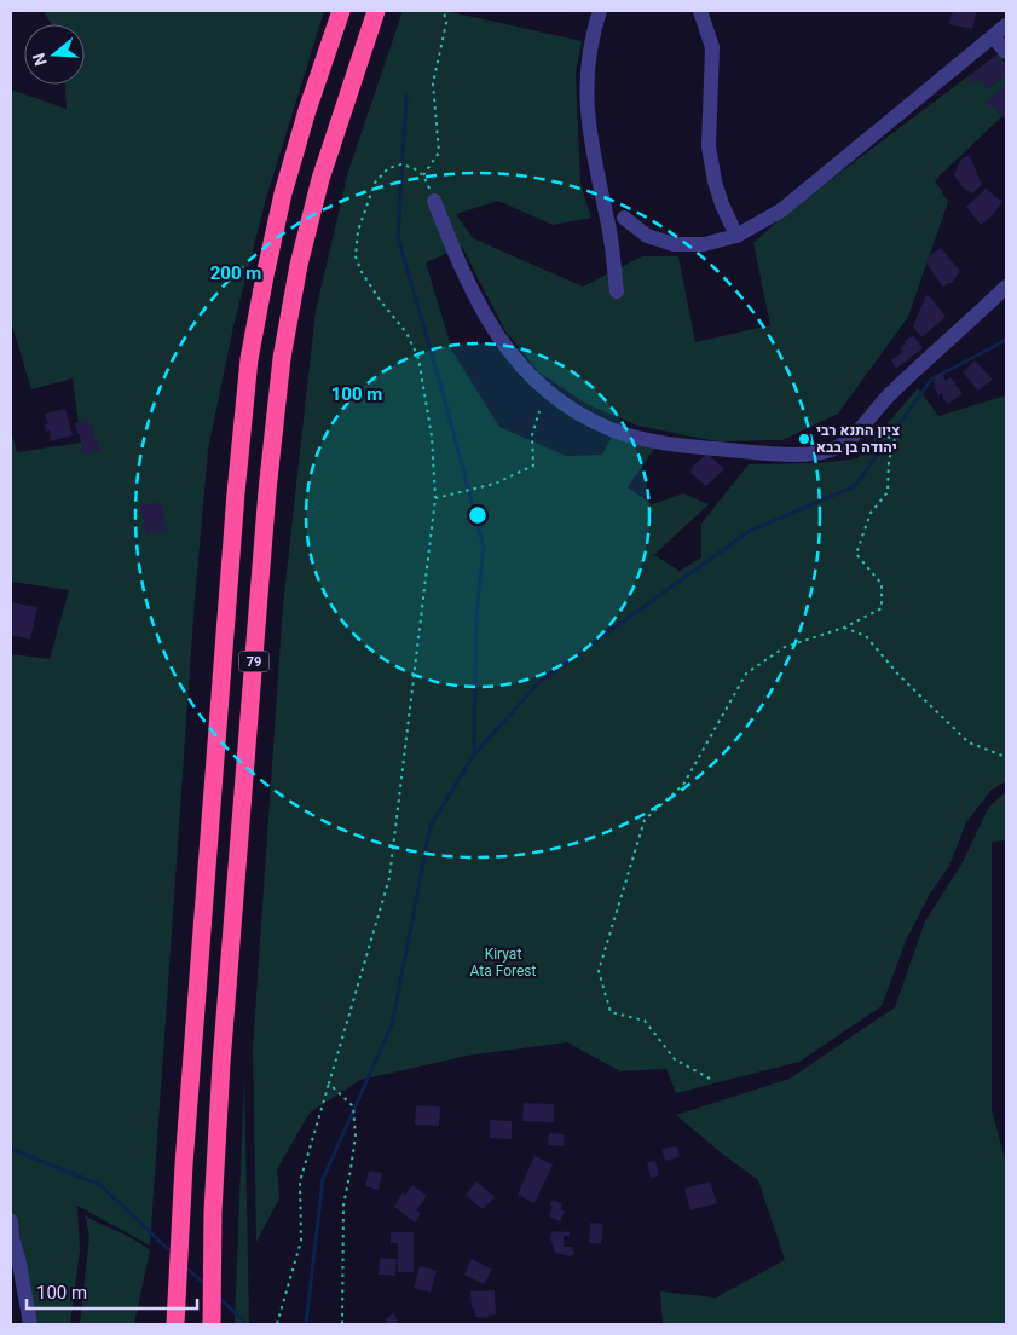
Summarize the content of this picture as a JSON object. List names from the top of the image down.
{
  "streets": {
    "highway": ["79"]
  },
  "parks": ["Kiryat Ata Forest"],
  "places": ["ציון התנא רבי יהודה בן בבא"],
  "scale_bar": "100 m",
  "north": "left",
  "rings": ["200 m", "100 m"]
}
